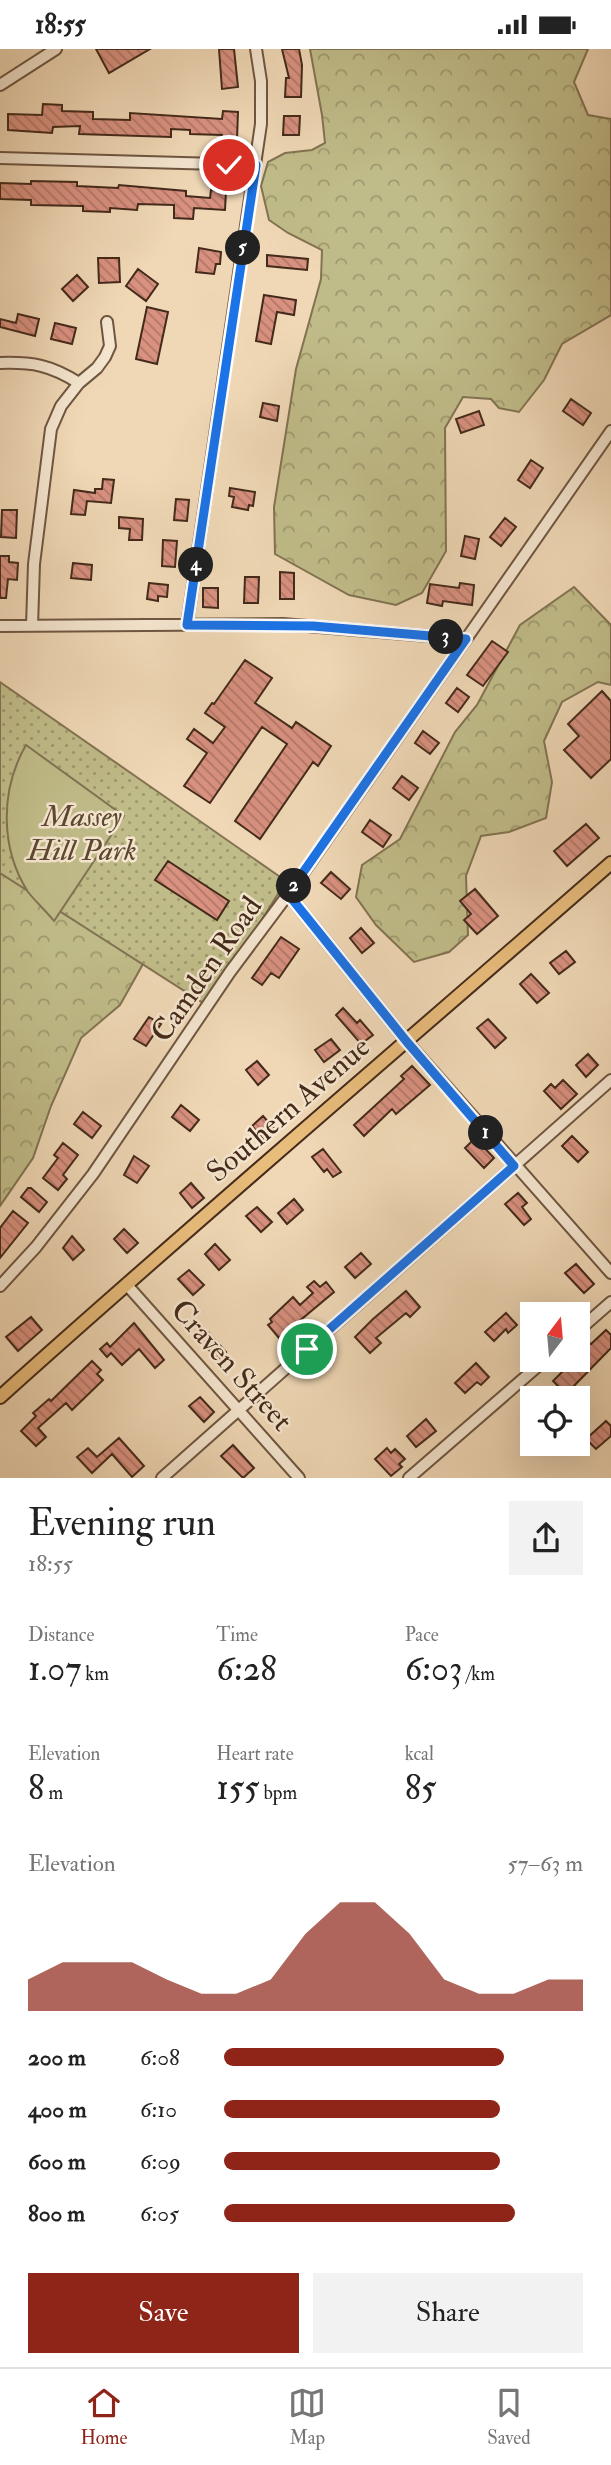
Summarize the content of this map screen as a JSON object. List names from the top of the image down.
{
  "streets": {
    "main road": ["Southern Avenue"],
    "street": ["Camden Road", "Craven Street"]
  },
  "crossings": [
    ["Southern Avenue", "Craven Street"]
  ],
  "parks": ["Massey Hill Park"],
  "north": "top",
  "page": {
    "status": "18:55",
    "pins": [
      "5",
      "4",
      "3",
      "2",
      "1"
    ],
    "heading": ["Evening run", "18:55"],
    "stats": [
      ["Distance", "1.07 km"],
      ["Time", "6:28"],
      ["Pace", "6:03 /km"],
      ["Elevation", "8 m"],
      ["Heart rate", "155 bpm"],
      ["kcal", "85"]
    ],
    "chart": ["Elevation", "57–63 m"],
    "list": [
      {
        "name": "200 m",
        "note": "6:08"
      },
      {
        "name": "400 m",
        "note": "6:10"
      },
      {
        "name": "600 m",
        "note": "6:09"
      },
      {
        "name": "800 m",
        "note": "6:05"
      }
    ],
    "buttons": ["Save", "Share"],
    "tabs": ["Home", "Map", "Saved"]
  }
}
